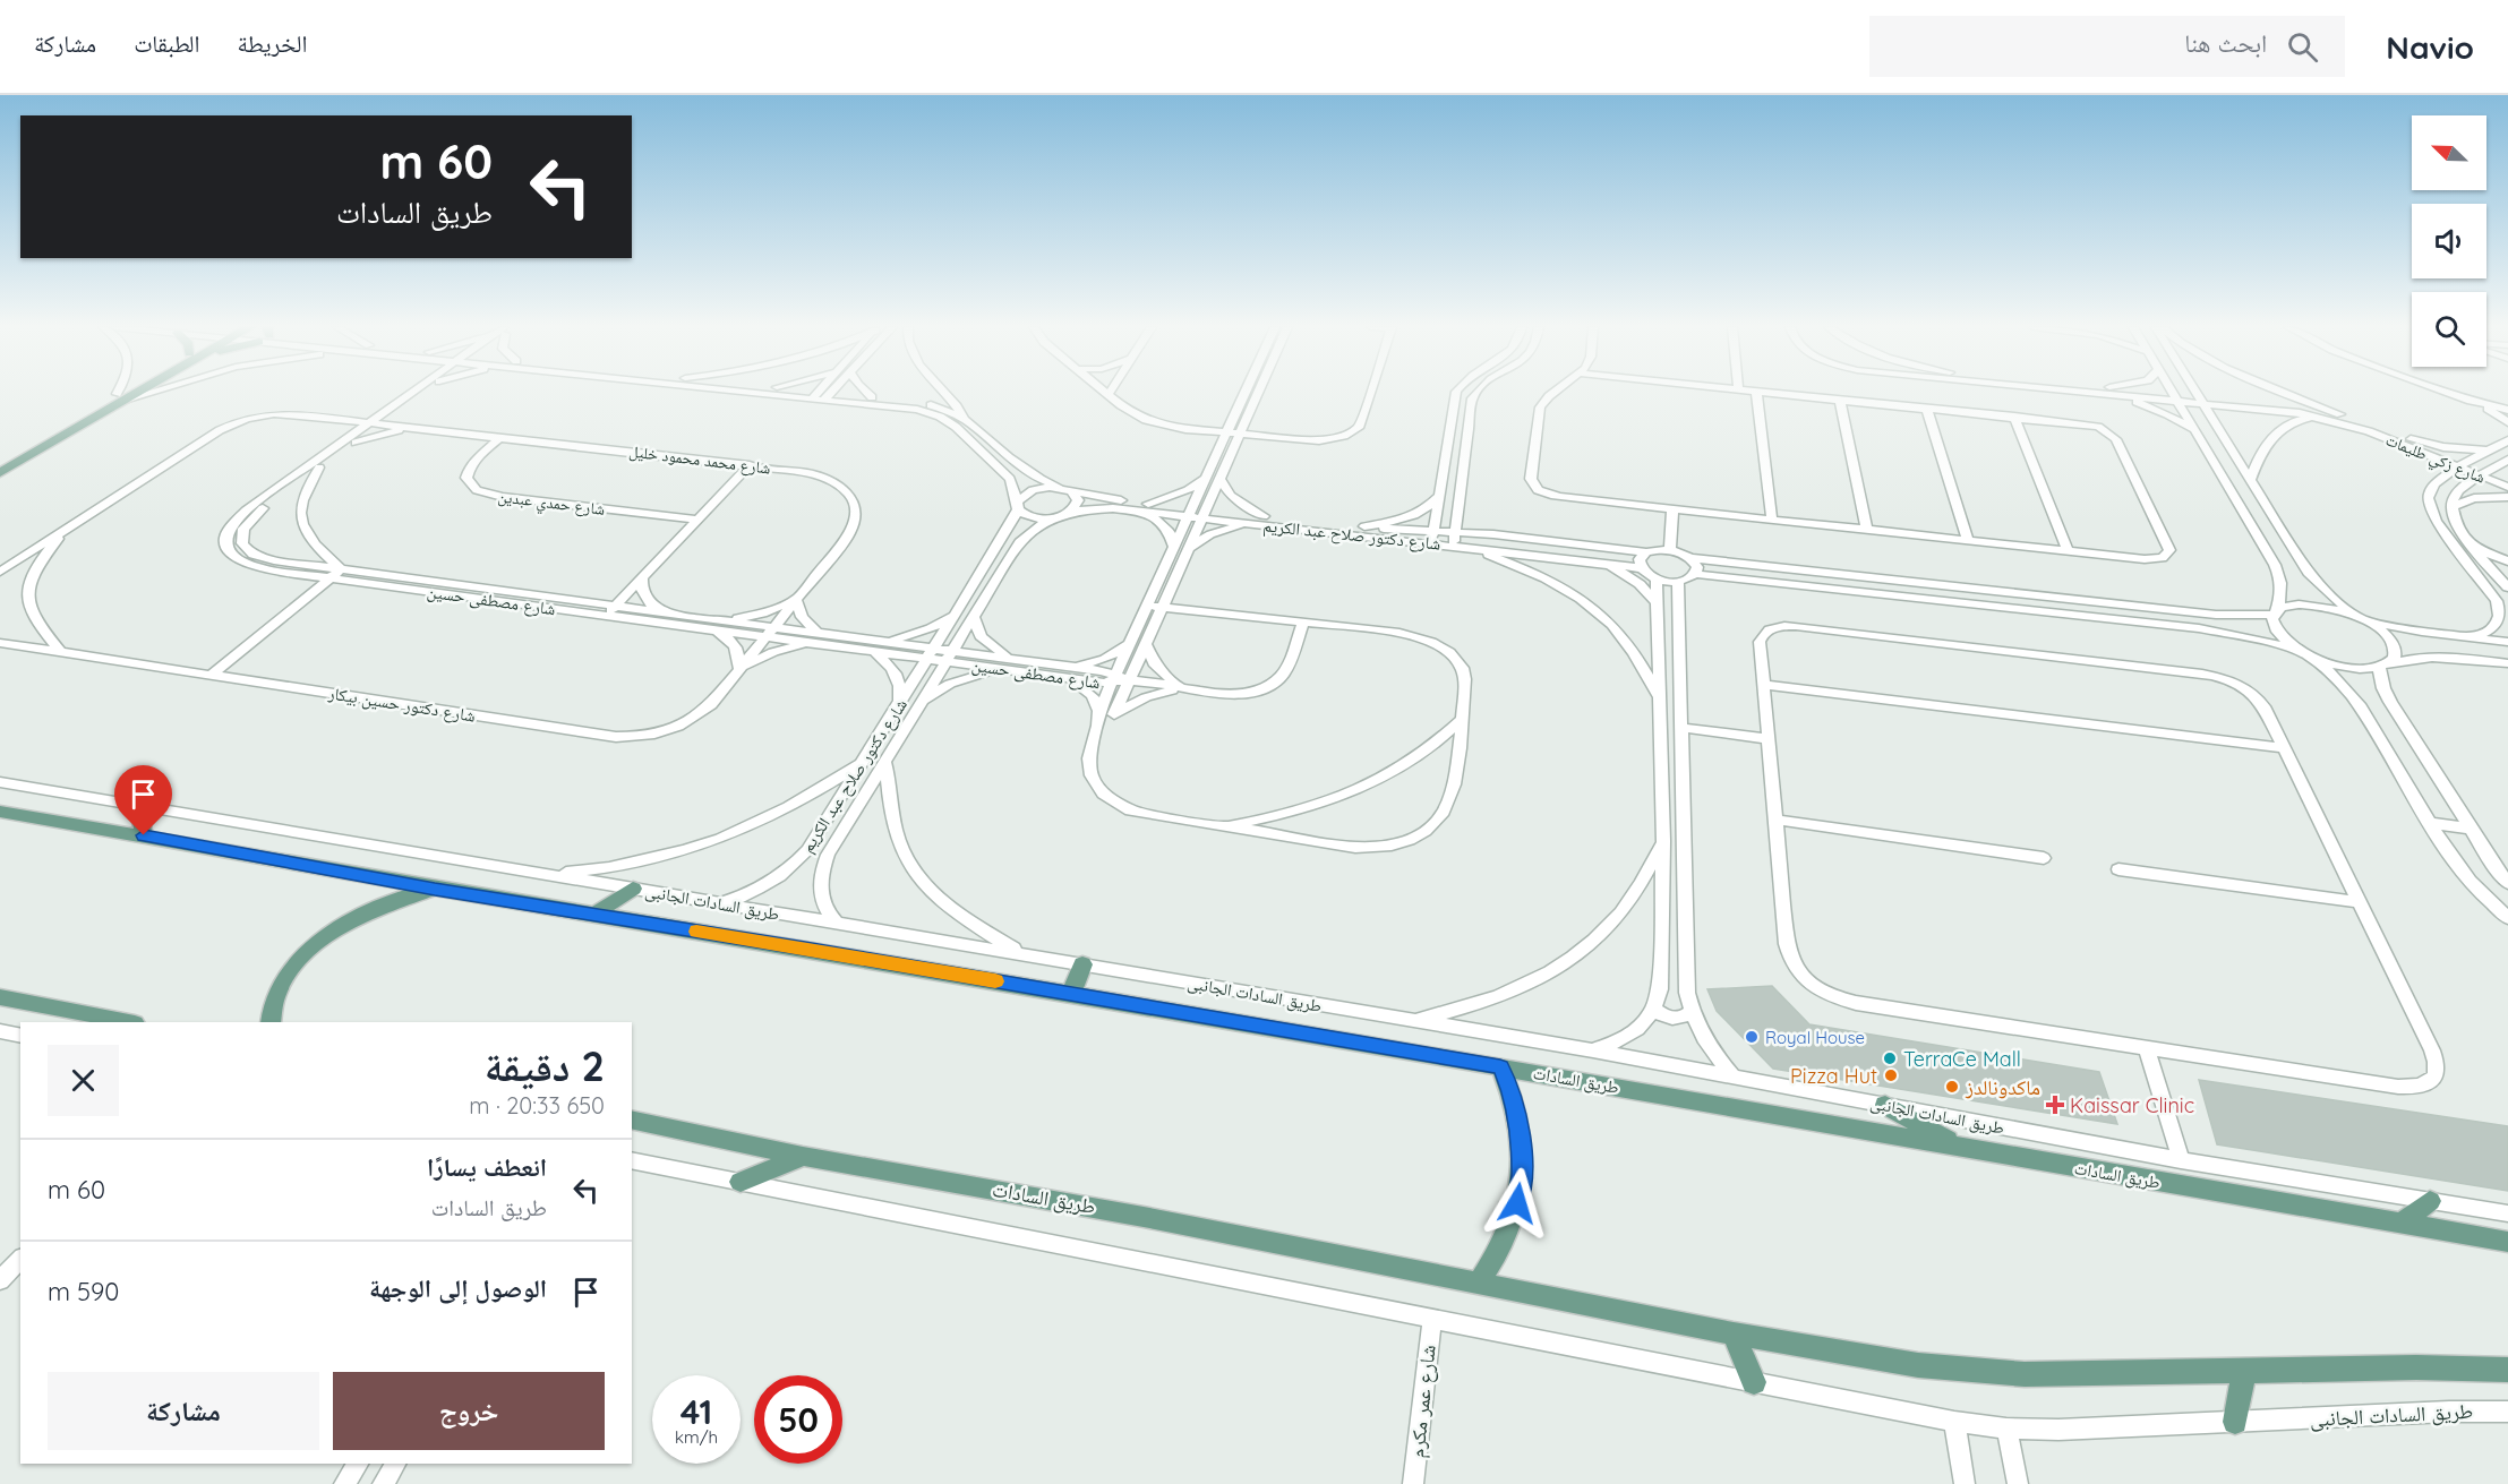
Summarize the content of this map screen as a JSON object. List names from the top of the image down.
{
  "streets": {
    "main road": ["طريق السادات"],
    "street": [
      "شارع زكي طليمات",
      "شارع محمد محمود خليل",
      "شارع حمدي عبدين",
      "شارع دكتور صلاح عبد الكريم",
      "شارع مصطفى حسين",
      "شارع دكتور حسين بيكار",
      "طريق السادات الجانبى",
      "شارع عمر مكرم"
    ]
  },
  "crossings": [
    ["شارع محمد محمود خليل", "شارع حمدي عبدين"],
    ["شارع محمد محمود خليل", "شارع مصطفى حسين"],
    ["شارع محمد محمود خليل", "شارع دكتور حسين بيكار"],
    ["شارع دكتور صلاح عبد الكريم", "شارع مصطفى حسين"],
    ["شارع دكتور صلاح عبد الكريم", "طريق السادات الجانبى"],
    ["شارع مصطفى حسين", "شارع دكتور حسين بيكار"],
    ["طريق السادات الجانبى", "شارع عمر مكرم"]
  ],
  "places": {
    "other": [
      "Royal House",
      "TerraCe Mall",
      "Pizza Hut",
      "ماكدونالدز"
    ],
    "health": ["Kaissar Clinic"]
  },
  "north": "top left",
  "page": {
    "header": "Navio",
    "search": "ابحث هنا",
    "nav": ["الخريطة", "الطبقات", "مشاركة"],
    "turn": ["60 m", "طريق السادات"],
    "heading": ["2 دقيقة", "650 m · 20:33"],
    "list": [
      {
        "name": "انعطف يسارًا",
        "note": "طريق السادات",
        "value": "60 m"
      },
      {
        "name": "الوصول إلى الوجهة",
        "value": "590 m"
      }
    ],
    "buttons": ["خروج", "مشاركة"],
    "speed": "41 km/h",
    "limit": "50"
  }
}
